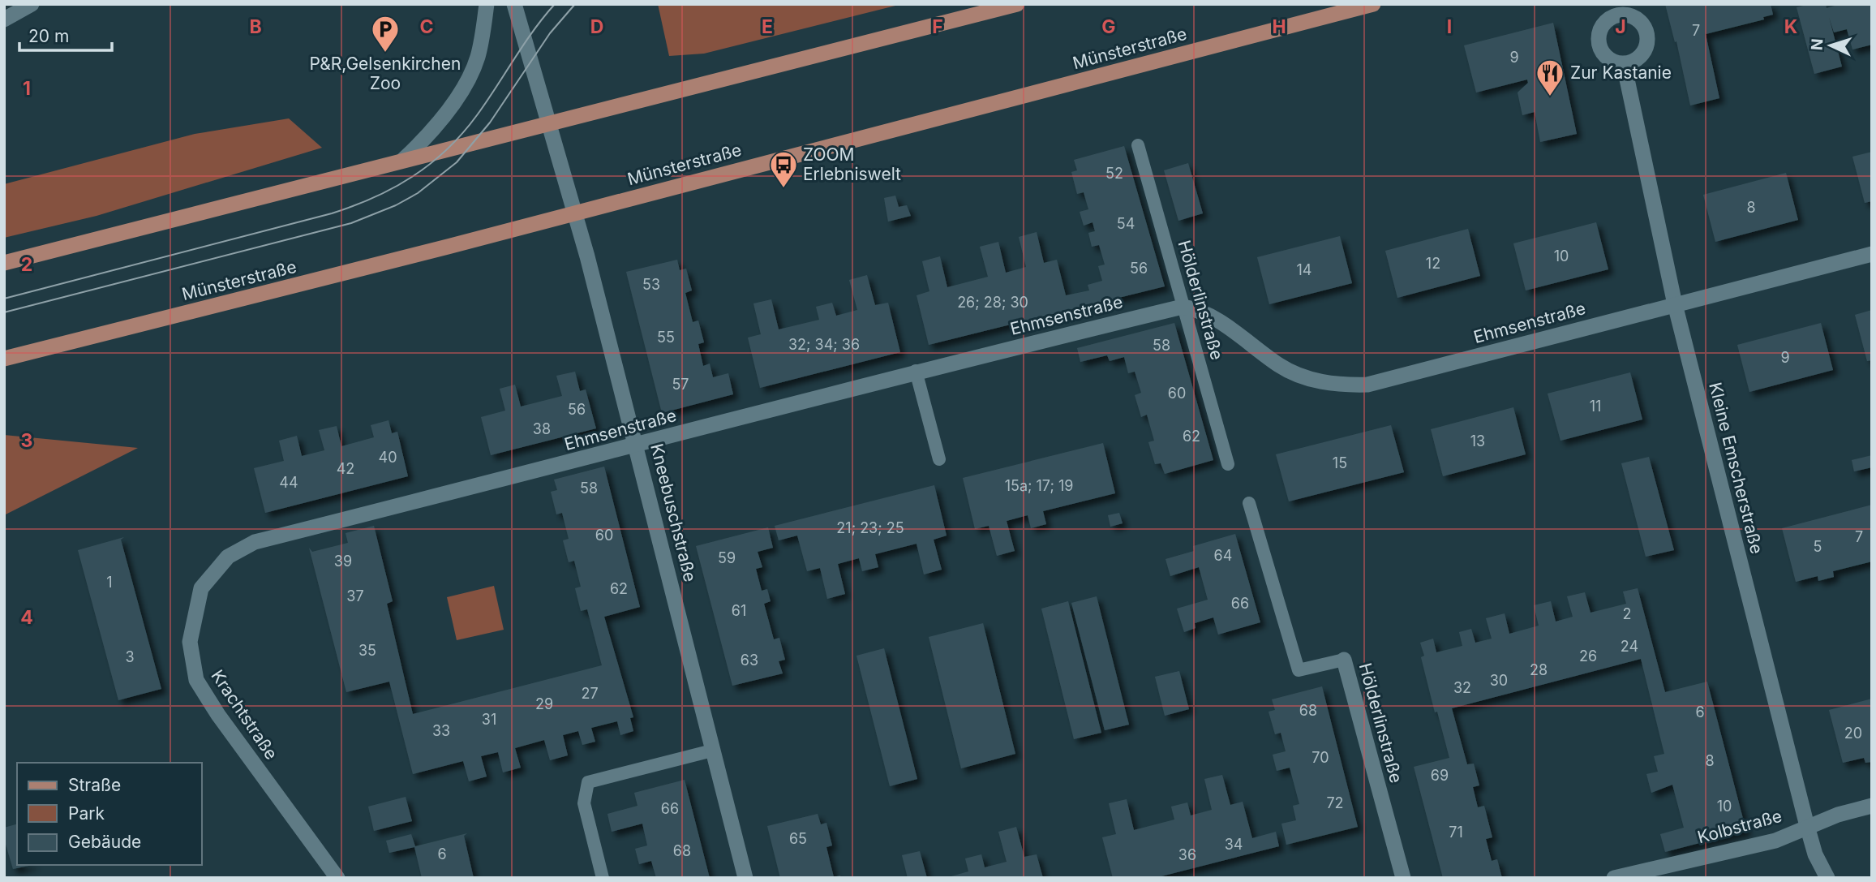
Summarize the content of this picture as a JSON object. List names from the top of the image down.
{
  "streets": {
    "main road": ["Münsterstraße"],
    "street": [
      "Hölderlinstraße",
      "Ehmsenstraße",
      "Kleine Emscherstraße",
      "Kneebuschstraße",
      "Krachtstraße",
      "Kolbstraße"
    ]
  },
  "crossings": [
    ["Münsterstraße", "Kneebuschstraße"],
    ["Hölderlinstraße", "Ehmsenstraße"],
    ["Ehmsenstraße", "Kleine Emscherstraße"],
    ["Ehmsenstraße", "Kneebuschstraße"],
    ["Ehmsenstraße", "Krachtstraße"],
    ["Kleine Emscherstraße", "Kolbstraße"]
  ],
  "places": {
    "parking": ["P&R,Gelsenkirchen Zoo"],
    "restaurant": ["Zur Kastanie"],
    "bus stop": ["ZOOM Erlebniswelt"]
  },
  "house_numbers": [
    "7",
    "9",
    "52",
    "8",
    "54",
    "10",
    "12",
    "56",
    "14",
    "53",
    "26; 28; 30",
    "55",
    "32; 34; 36",
    "58",
    "9",
    "57",
    "60",
    "11",
    "56",
    "38",
    "62",
    "13",
    "40",
    "15",
    "42",
    "44",
    "15a; 17; 19",
    "58",
    "21; 23; 25",
    "60",
    "7",
    "5",
    "64",
    "59",
    "39",
    "1",
    "62",
    "37",
    "66",
    "61",
    "2",
    "24",
    "35",
    "26",
    "3",
    "63",
    "28",
    "30",
    "32",
    "27",
    "29",
    "68",
    "6",
    "31",
    "33",
    "20",
    "70",
    "8",
    "69",
    "72",
    "10",
    "66",
    "71",
    "65",
    "34",
    "68",
    "6",
    "36"
  ],
  "legend": ["Straße", "Park", "Gebäude"],
  "scale_bar": "20 m",
  "north": "left",
  "grid": {
    "columns": [
      "B",
      "C",
      "D",
      "E",
      "F",
      "G",
      "H",
      "I",
      "J",
      "K"
    ],
    "rows": [
      "1",
      "2",
      "3",
      "4"
    ]
  }
}
